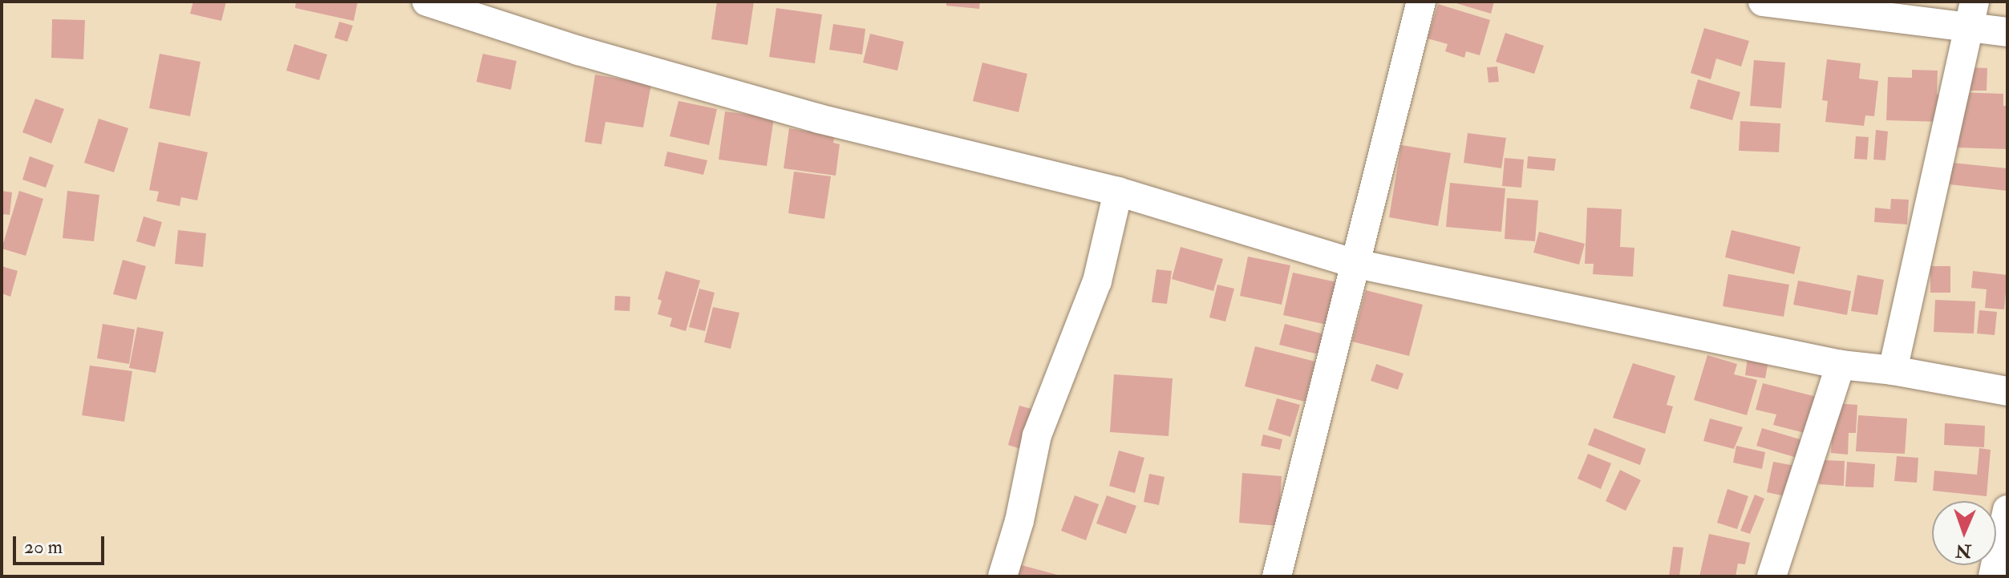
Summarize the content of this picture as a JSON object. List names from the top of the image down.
{
  "scale_bar": "20 m",
  "north": "bottom"
}
